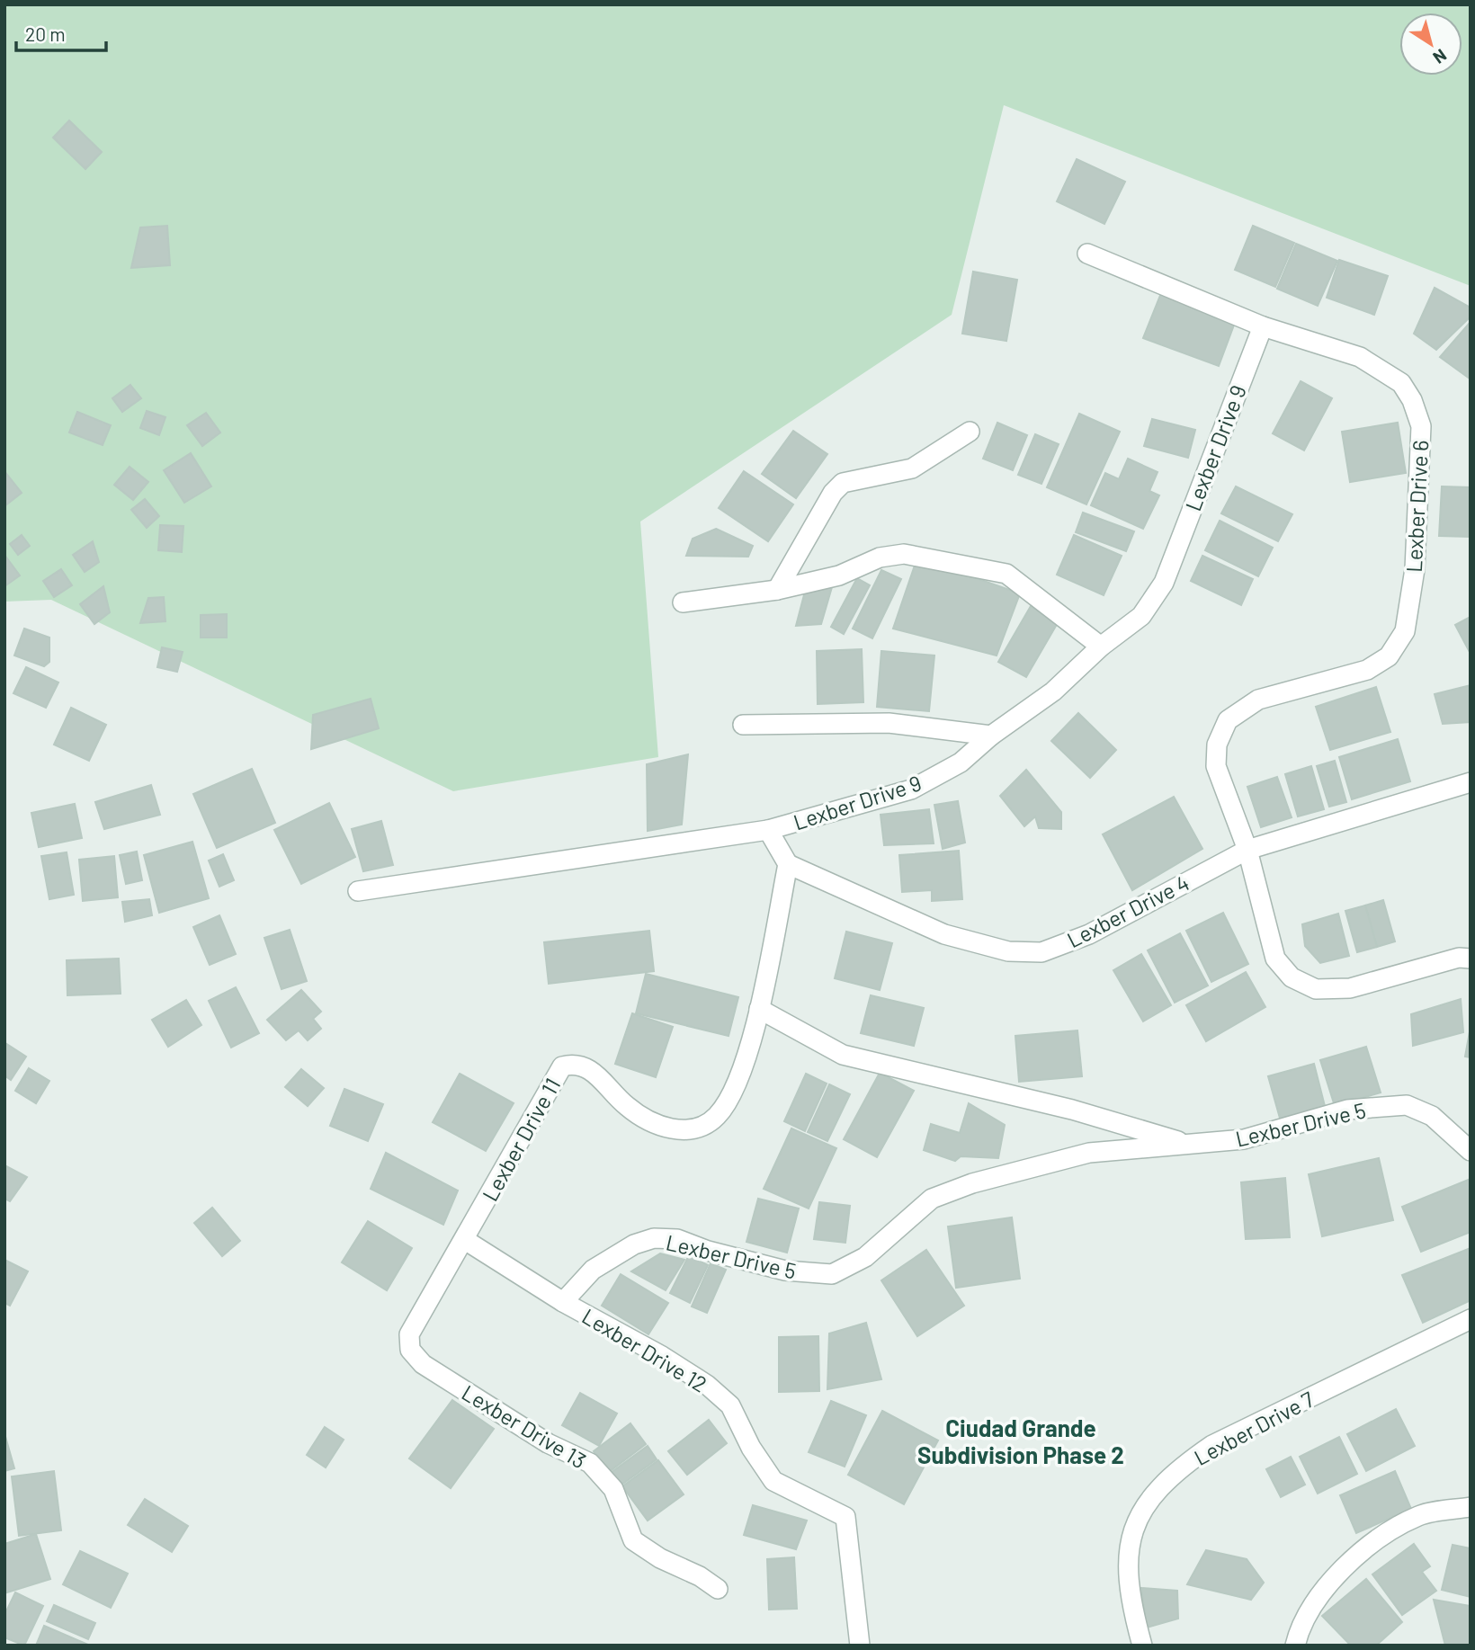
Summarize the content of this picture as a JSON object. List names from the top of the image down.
{
  "streets": {
    "street": [
      "Lexber Drive 9",
      "Lexber Drive 6",
      "Lexber Drive 4",
      "Lexber Drive 5",
      "Lexber Drive 11",
      "Lexber Drive 12",
      "Lexber Drive 13",
      "Lexber Drive 7"
    ]
  },
  "crossings": [
    ["Lexber Drive 9", "Lexber Drive 6"],
    ["Lexber Drive 6", "Lexber Drive 4"],
    ["Lexber Drive 4", "Lexber Drive 11"],
    ["Lexber Drive 5", "Lexber Drive 11"],
    ["Lexber Drive 5", "Lexber Drive 12"],
    ["Lexber Drive 11", "Lexber Drive 12"],
    ["Lexber Drive 11", "Lexber Drive 13"]
  ],
  "districts": ["Ciudad Grande Subdivision Phase 2"],
  "scale_bar": "20 m",
  "north": "bottom right"
}
